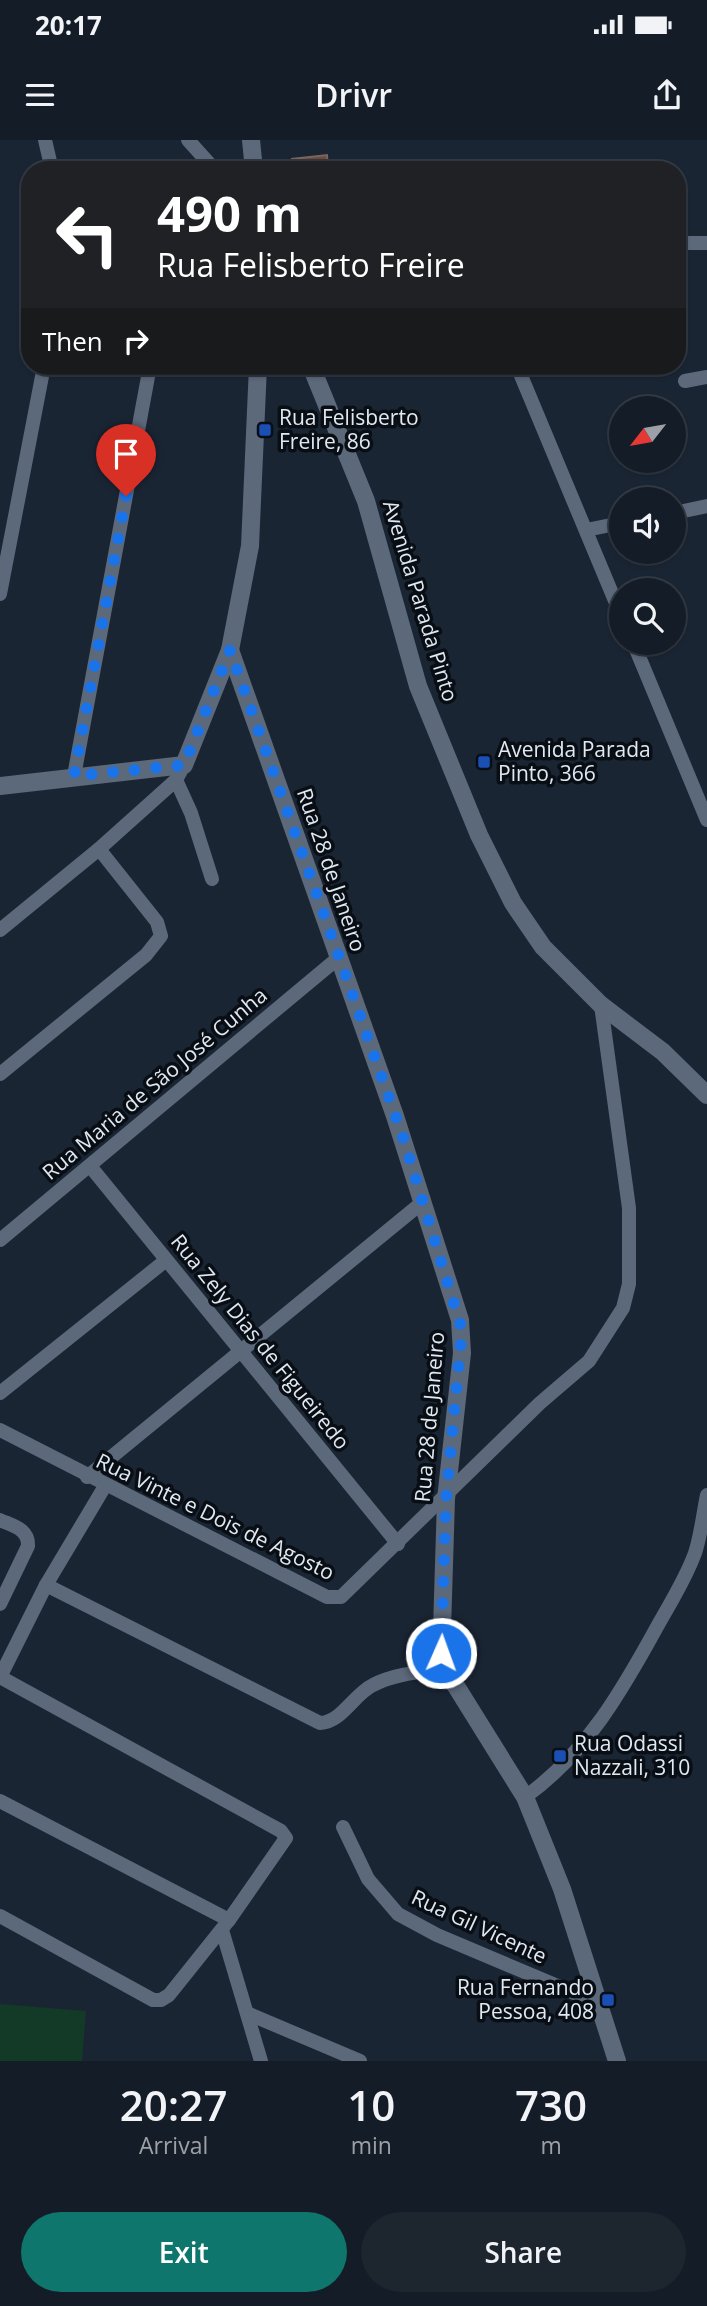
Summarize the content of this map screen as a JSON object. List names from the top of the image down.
{
  "streets": {
    "street": [
      "Avenida Parada Pinto",
      "Rua 28 de Janeiro",
      "Rua Maria de São José Cunha",
      "Rua Zely Dias de Figueiredo",
      "Rua Vinte e Dois de Agosto",
      "Rua Gil Vicente"
    ]
  },
  "crossings": [
    ["Avenida Parada Pinto", "Rua Vinte e Dois de Agosto"],
    ["Rua 28 de Janeiro", "Rua Maria de São José Cunha"],
    ["Rua 28 de Janeiro", "Rua Vinte e Dois de Agosto"],
    ["Rua Maria de São José Cunha", "Rua Zely Dias de Figueiredo"],
    ["Rua Zely Dias de Figueiredo", "Rua Vinte e Dois de Agosto"]
  ],
  "places": {
    "transit": [
      "Rua Felisberto Freire, 86",
      "Avenida Parada Pinto, 366",
      "Rua Odassi Nazzali, 310",
      "Rua Fernando Pessoa, 408"
    ]
  },
  "north": "bottom left",
  "page": {
    "status": "20:17",
    "header": "Drivr",
    "turn": ["490 m", "Rua Felisberto Freire"],
    "then": "Then",
    "eta": [
      "20:27",
      "Arrival",
      "10",
      "min",
      "730",
      "m"
    ],
    "buttons": ["Exit", "Share"]
  }
}
